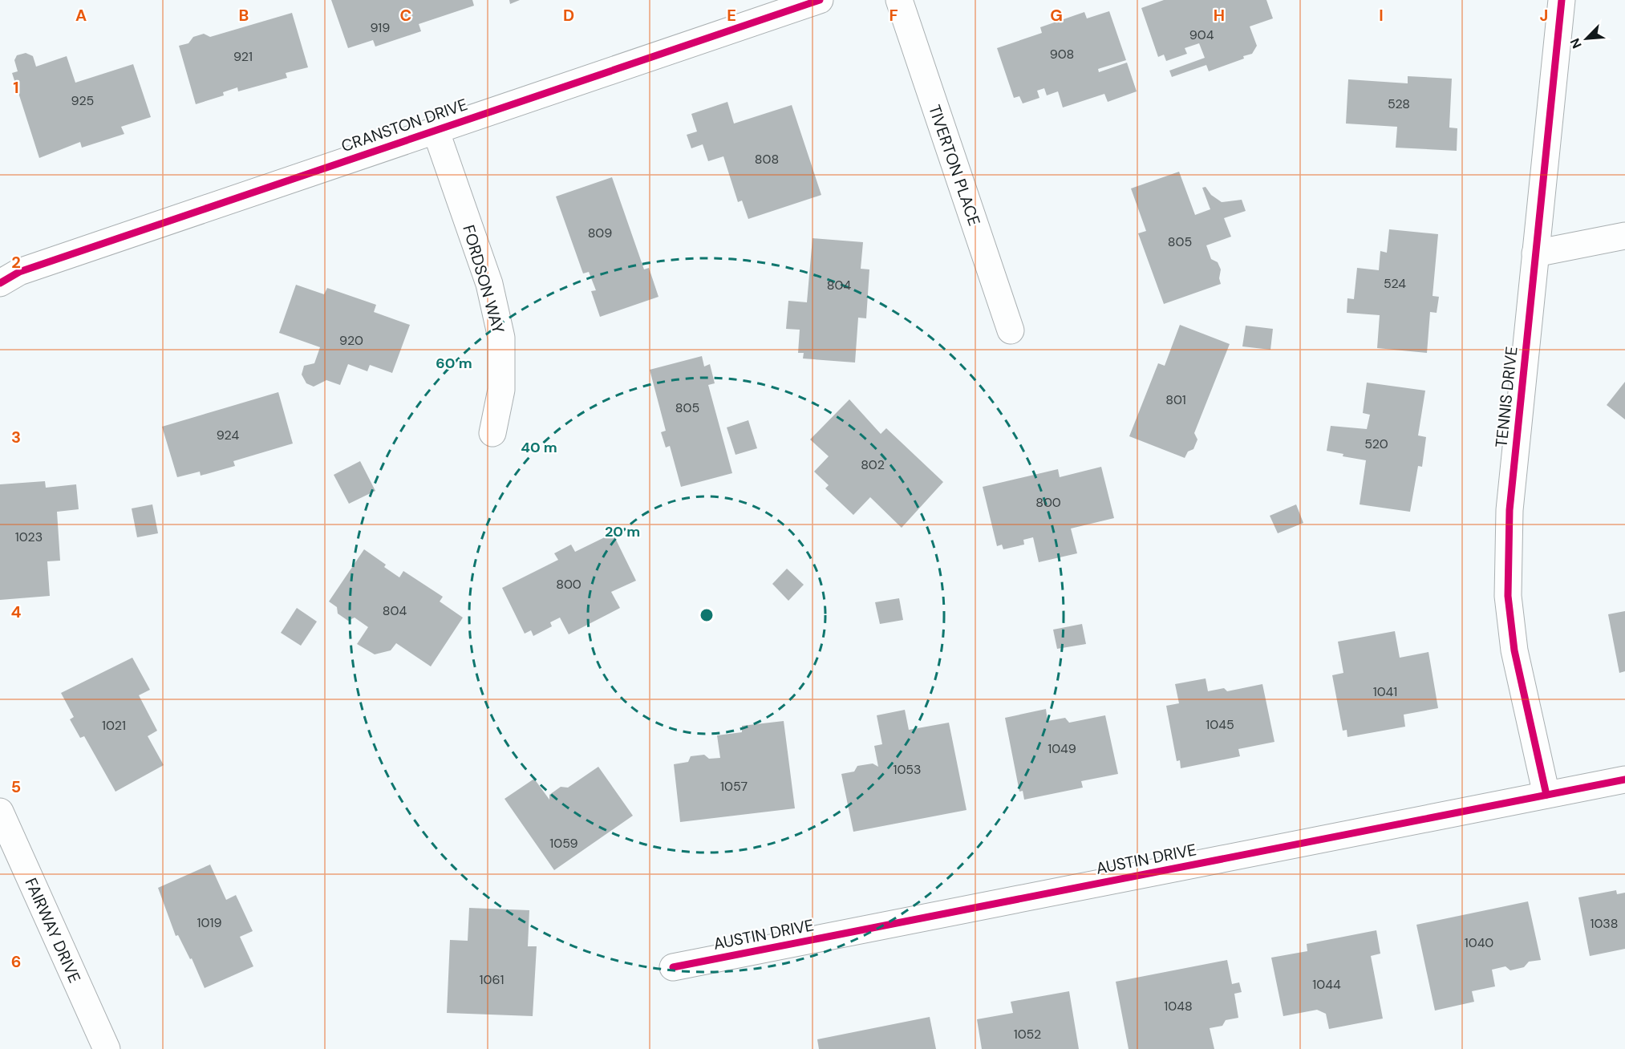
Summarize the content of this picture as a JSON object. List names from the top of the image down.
{
  "streets": {
    "street": [
      "CRANSTON DRIVE",
      "TIVERTON PLACE",
      "FORDSON WAY",
      "TENNIS DRIVE",
      "AUSTIN DRIVE",
      "FAIRWAY DRIVE"
    ]
  },
  "crossings": [
    ["CRANSTON DRIVE", "FORDSON WAY"],
    ["TENNIS DRIVE", "AUSTIN DRIVE"]
  ],
  "house_numbers": [
    "919",
    "904",
    "908",
    "921",
    "925",
    "528",
    "808",
    "809",
    "805",
    "524",
    "804",
    "920",
    "801",
    "805",
    "924",
    "520",
    "802",
    "800",
    "1023",
    "800",
    "804",
    "1041",
    "1045",
    "1021",
    "1049",
    "1053",
    "1057",
    "1059",
    "1019",
    "1038",
    "1040",
    "1061",
    "1044",
    "1048",
    "1052"
  ],
  "north": "bottom left",
  "grid": {
    "columns": [
      "A",
      "B",
      "C",
      "D",
      "E",
      "F",
      "G",
      "H",
      "I",
      "J"
    ],
    "rows": [
      "1",
      "2",
      "3",
      "4",
      "5",
      "6"
    ]
  },
  "rings": ["60 m", "40 m", "20 m"]
}
